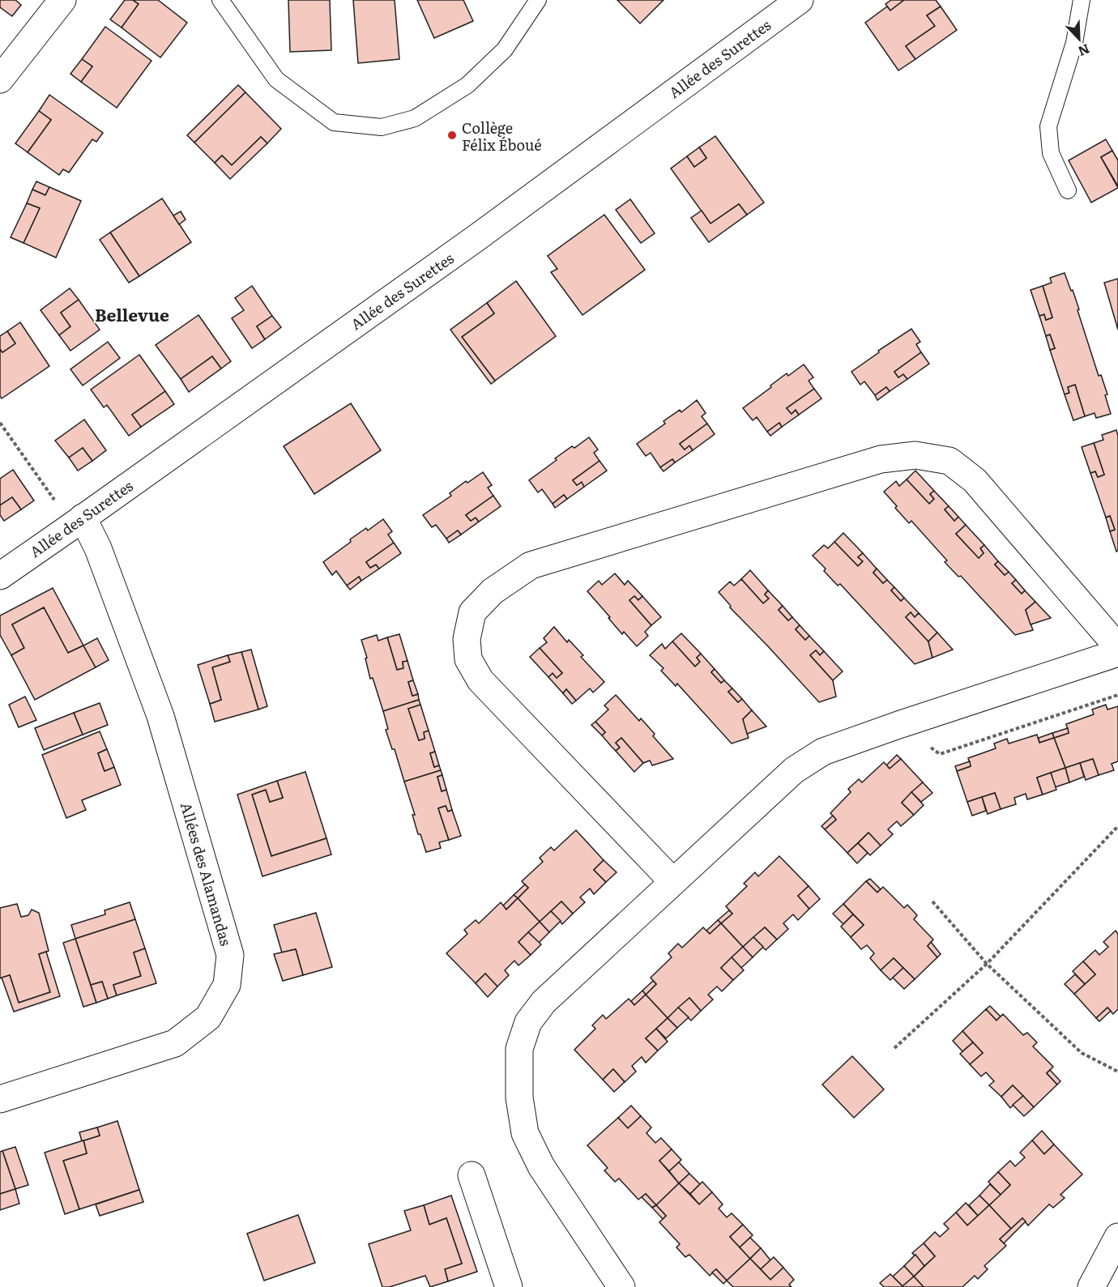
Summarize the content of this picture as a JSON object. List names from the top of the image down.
{
  "streets": {
    "street": ["Allée des Surettes", "Allées des Alamandas"]
  },
  "crossings": [
    ["Allée des Surettes", "Allées des Alamandas"]
  ],
  "districts": ["Bellevue"],
  "places": ["Collège Félix Éboué"],
  "north": "bottom right"
}
